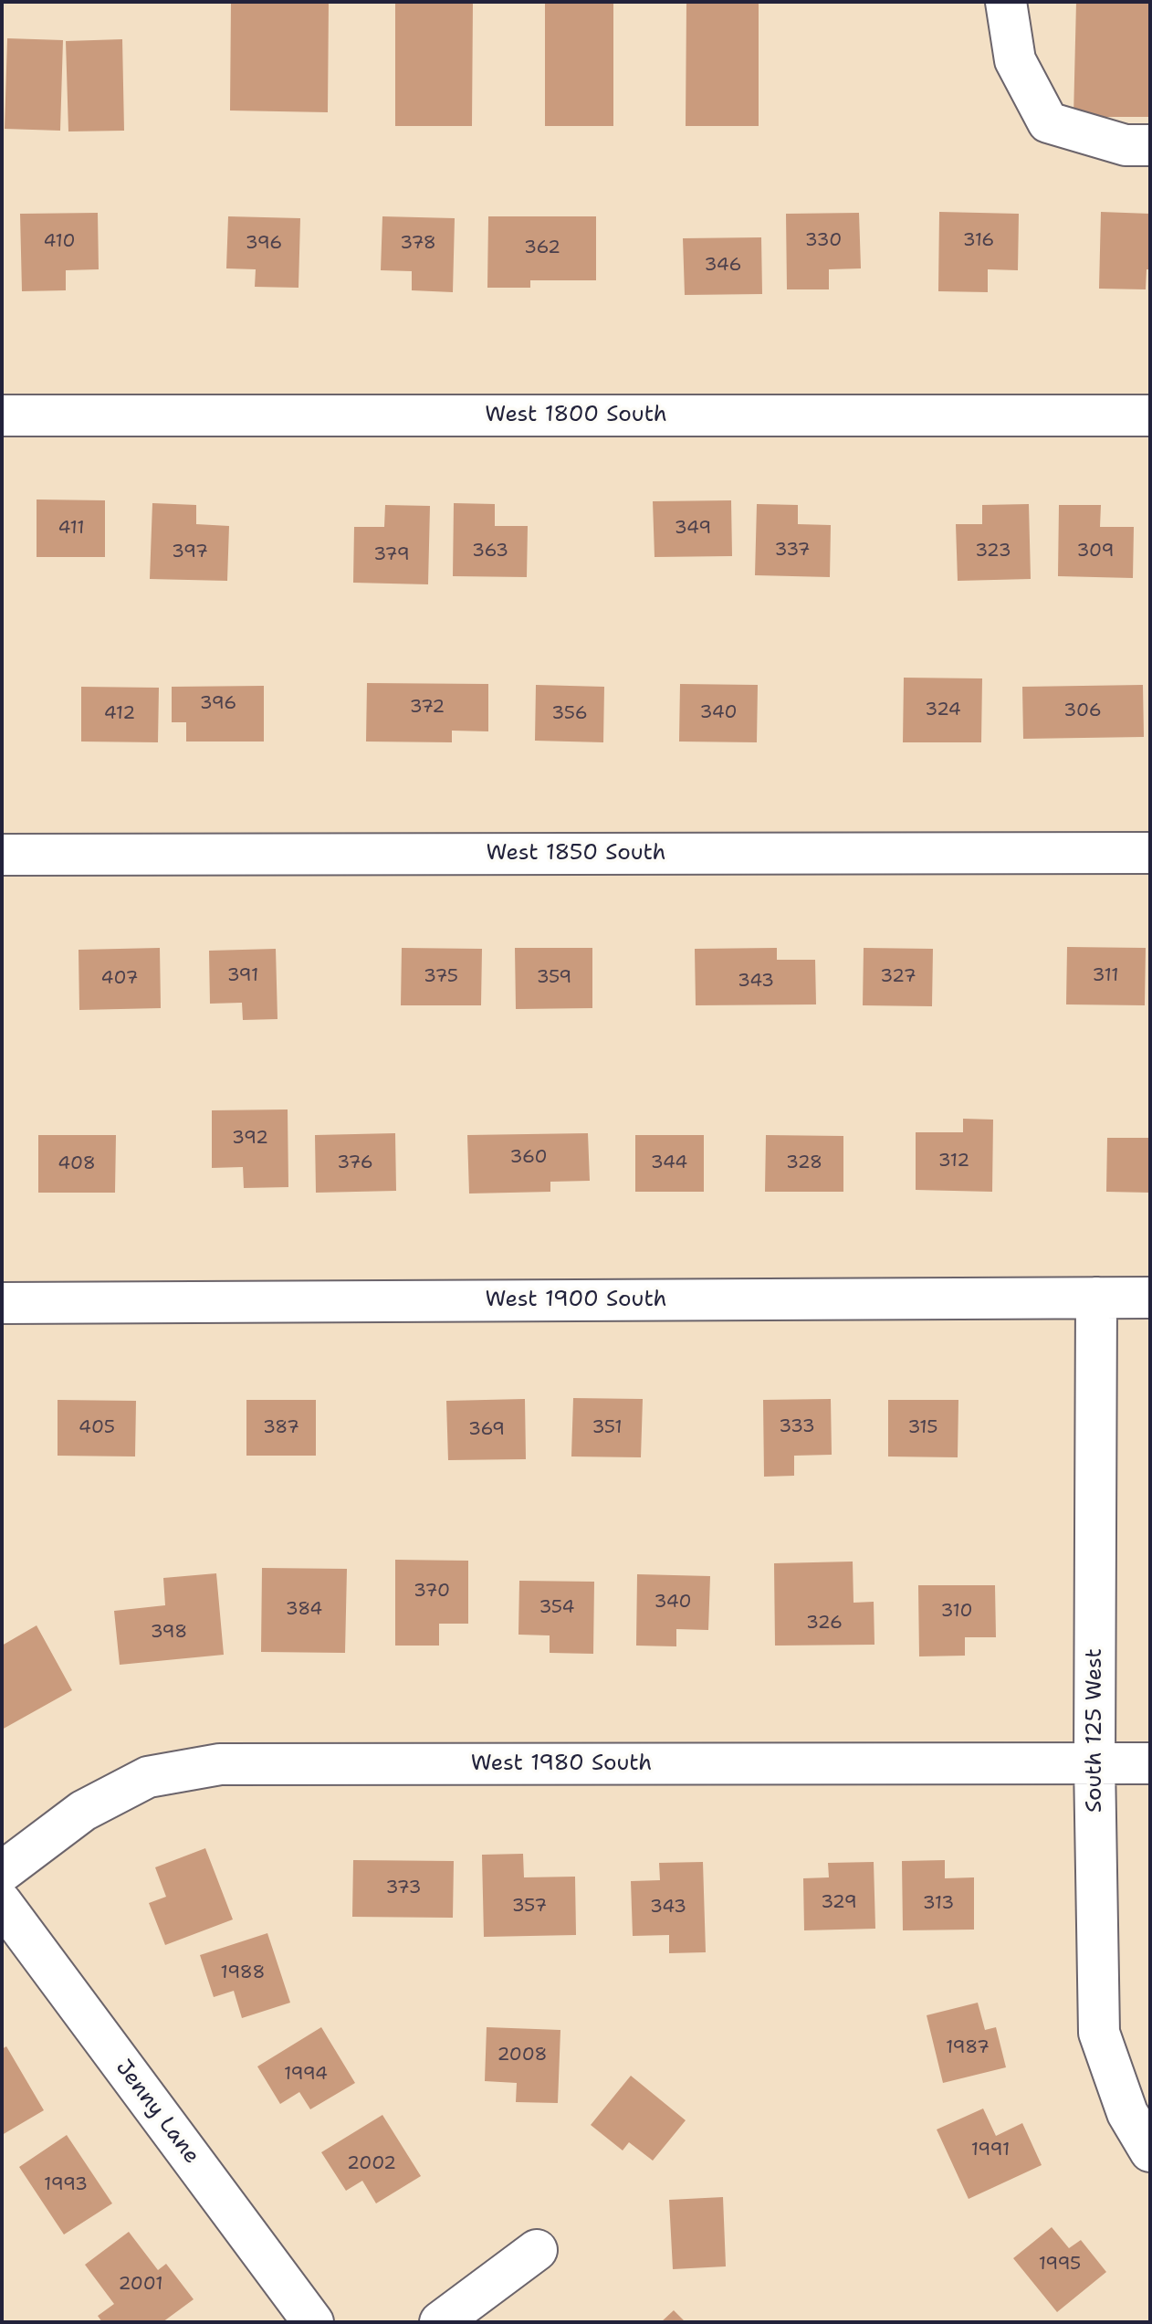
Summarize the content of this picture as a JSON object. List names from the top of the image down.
{
  "streets": {
    "street": [
      "West 1800 South",
      "West 1850 South",
      "West 1900 South",
      "South 125 West",
      "West 1980 South",
      "Jenny Lane"
    ]
  },
  "crossings": [
    ["West 1900 South", "South 125 West"],
    ["South 125 West", "West 1980 South"]
  ],
  "house_numbers": [
    "330",
    "316",
    "410",
    "396",
    "378",
    "362",
    "346",
    "411",
    "349",
    "337",
    "363",
    "323",
    "309",
    "397",
    "379",
    "396",
    "372",
    "324",
    "306",
    "340",
    "412",
    "356",
    "391",
    "311",
    "375",
    "327",
    "359",
    "407",
    "343",
    "392",
    "360",
    "312",
    "376",
    "344",
    "328",
    "408",
    "333",
    "405",
    "387",
    "351",
    "315",
    "369",
    "370",
    "340",
    "354",
    "384",
    "310",
    "326",
    "398",
    "373",
    "329",
    "313",
    "357",
    "343",
    "1988",
    "1987",
    "2008",
    "1994",
    "1991",
    "2002",
    "1993",
    "1995",
    "2001"
  ]
}
